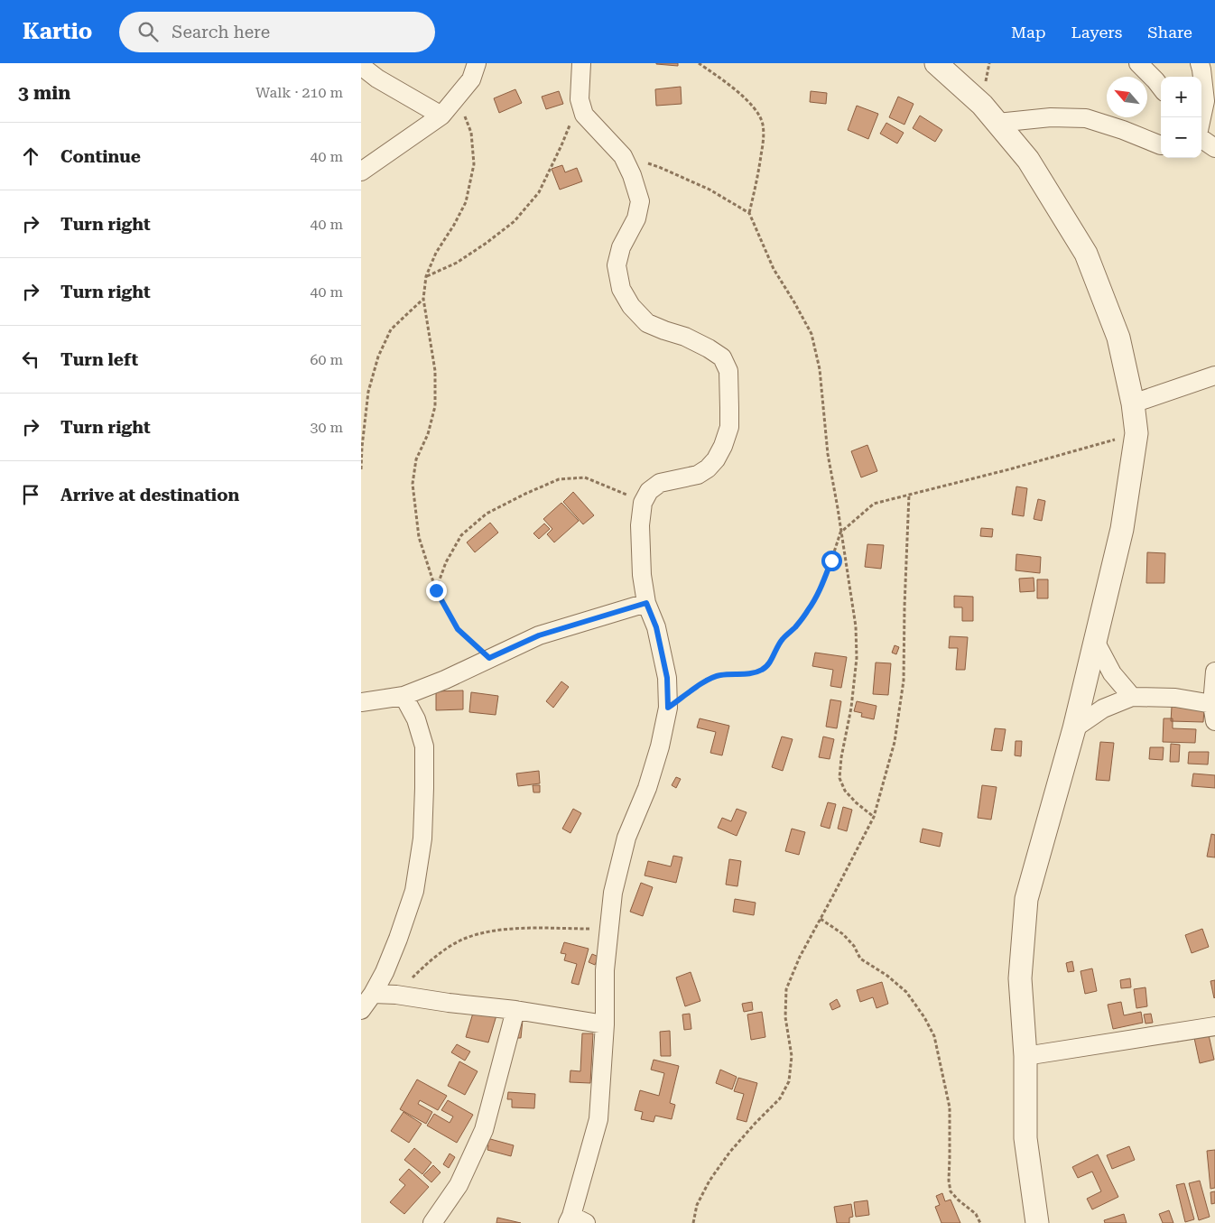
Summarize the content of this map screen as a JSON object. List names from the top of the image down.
{
  "north": "top left",
  "page": {
    "header": "Kartio",
    "search": "Search here",
    "nav": ["Map", "Layers", "Share"],
    "heading": ["3 min", "Walk · 210 m"],
    "map_buttons": ["+", "−"],
    "list": [
      ["Continue", "40 m"],
      ["Turn right", "40 m"],
      ["Turn right", "40 m"],
      ["Turn left", "60 m"],
      ["Turn right", "30 m"],
      "Arrive at destination"
    ]
  }
}
